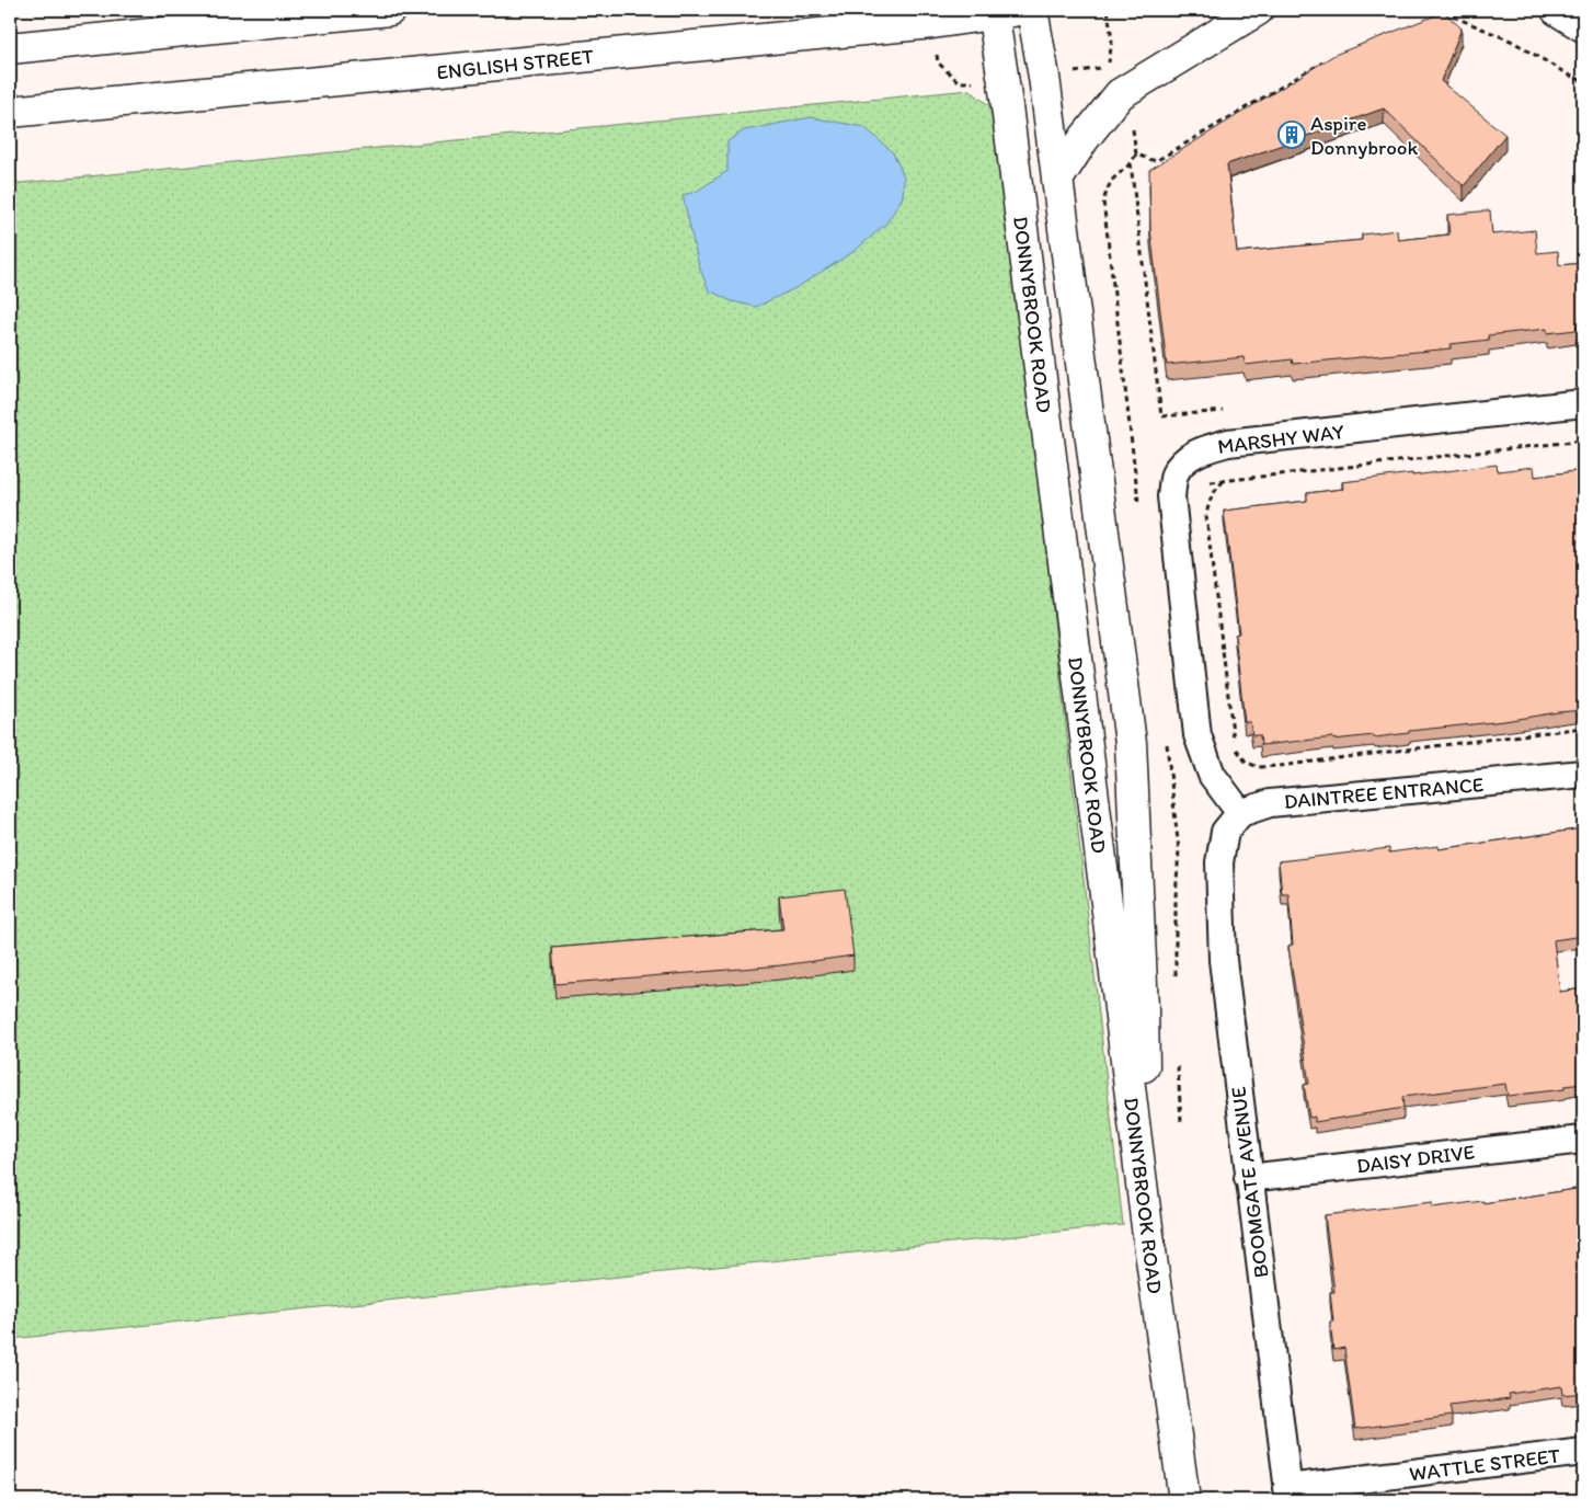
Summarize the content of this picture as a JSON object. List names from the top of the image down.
{
  "streets": {
    "main road": ["ENGLISH STREET", "DONNYBROOK ROAD"],
    "street": [
      "MARSHY WAY",
      "DAINTREE ENTRANCE",
      "DAISY DRIVE",
      "BOOMGATE AVENUE",
      "WATTLE STREET"
    ]
  },
  "crossings": [
    ["ENGLISH STREET", "DONNYBROOK ROAD"],
    ["MARSHY WAY", "DAINTREE ENTRANCE"],
    ["MARSHY WAY", "BOOMGATE AVENUE"],
    ["DAINTREE ENTRANCE", "BOOMGATE AVENUE"],
    ["DAISY DRIVE", "BOOMGATE AVENUE"],
    ["BOOMGATE AVENUE", "WATTLE STREET"]
  ],
  "places": {
    "building": ["Aspire Donnybrook"]
  }
}
